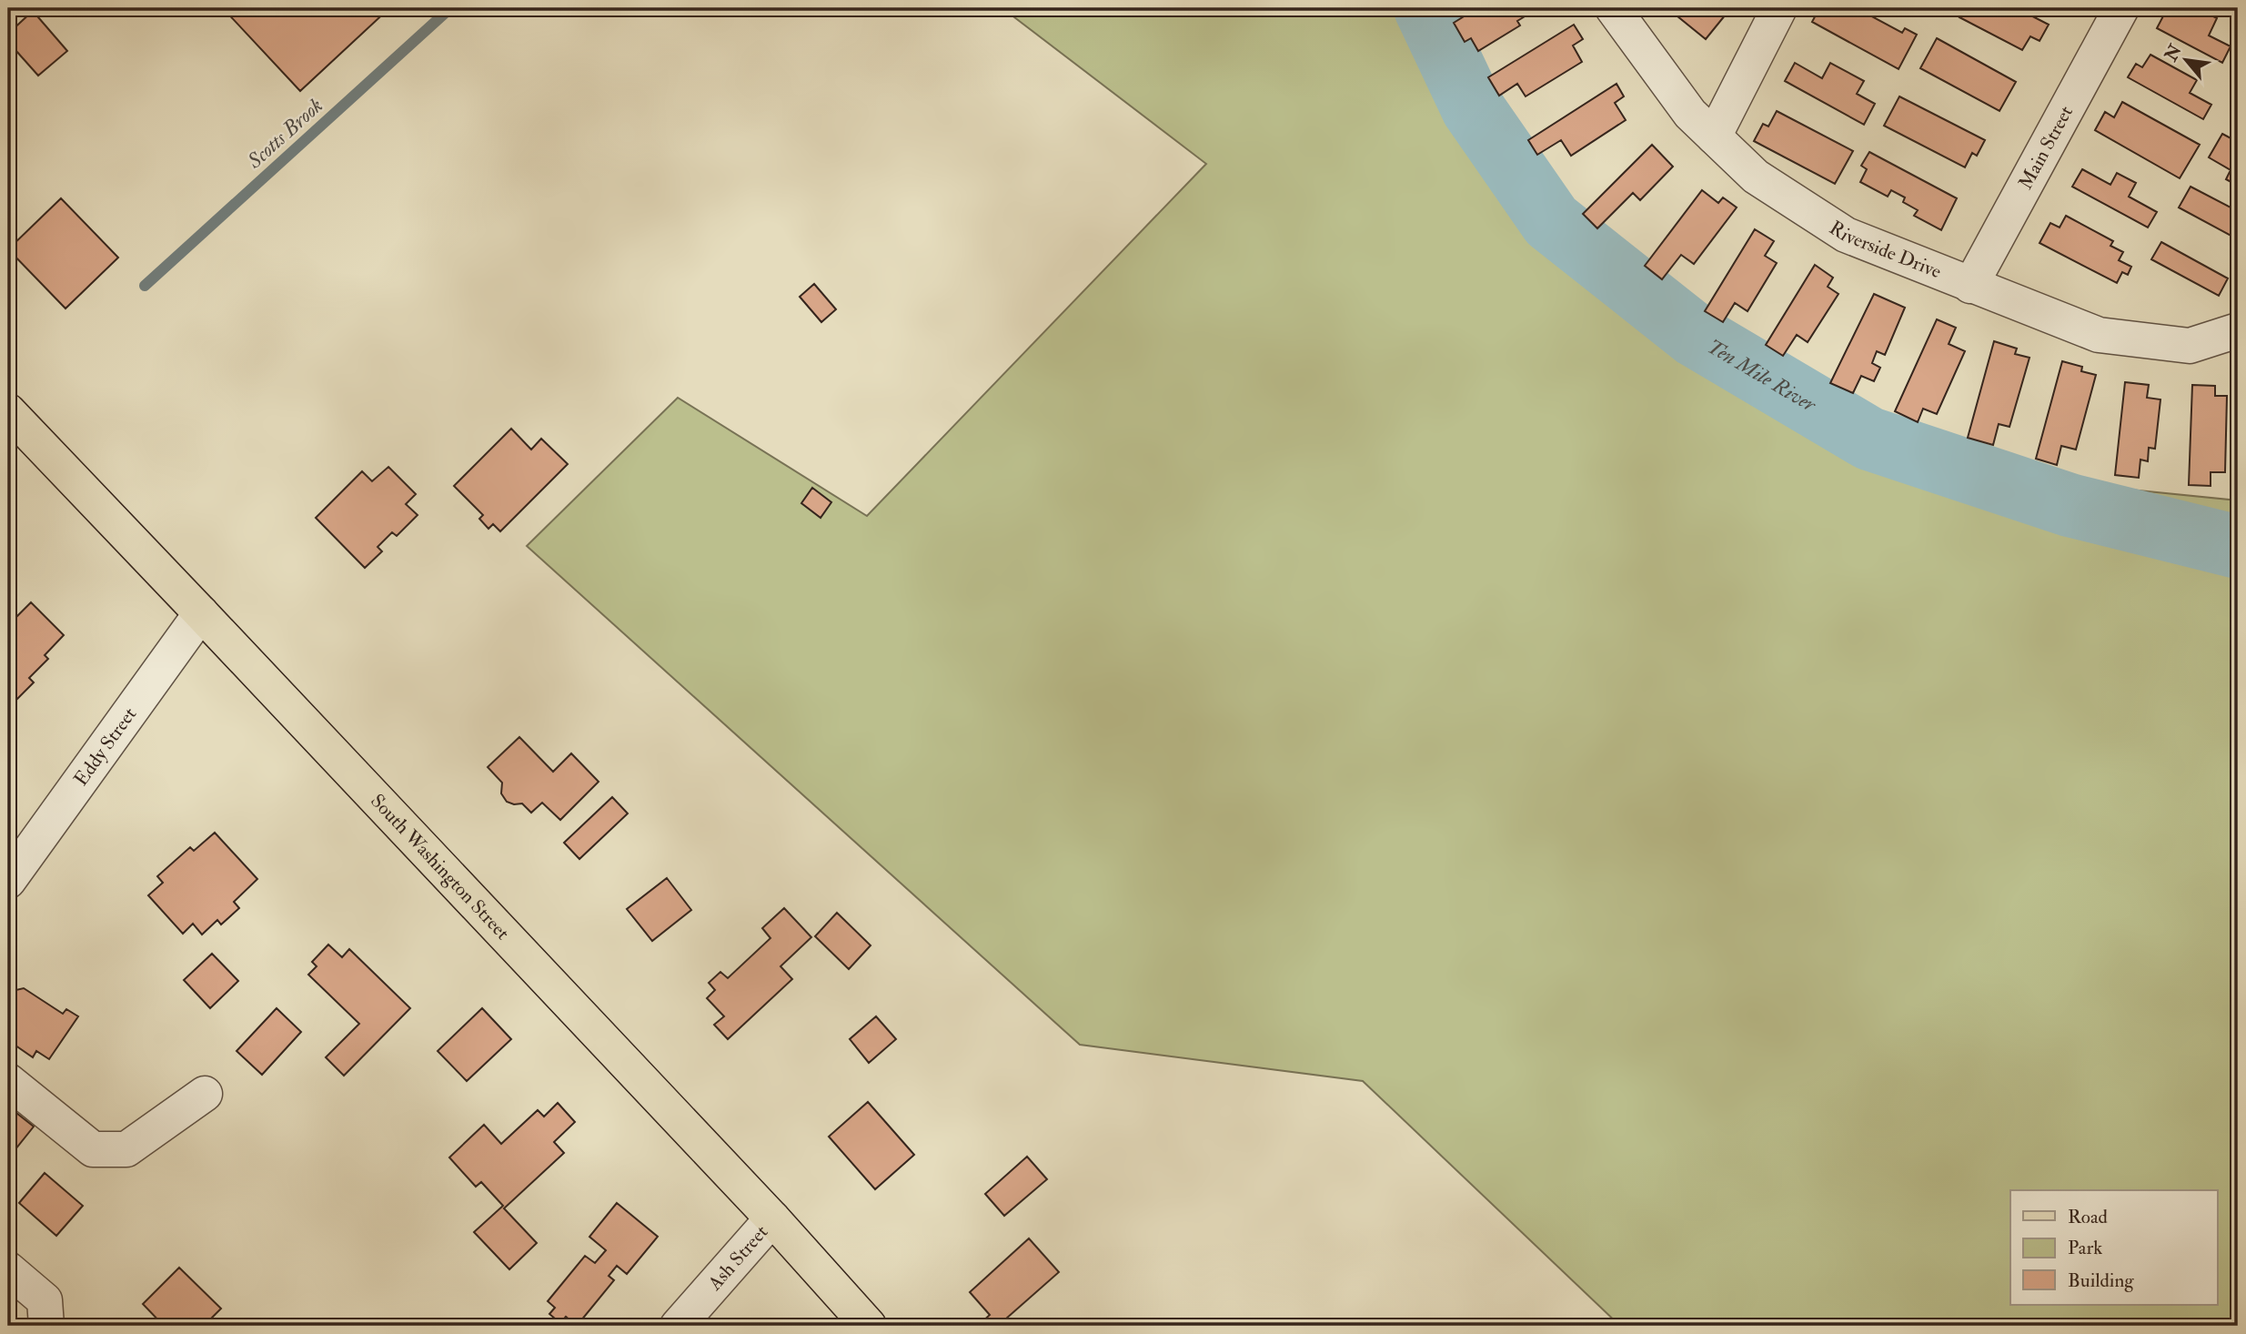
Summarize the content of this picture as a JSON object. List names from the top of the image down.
{
  "streets": {
    "main road": ["South Washington Street"],
    "street": [
      "Main Street",
      "Riverside Drive",
      "Eddy Street",
      "Ash Street"
    ]
  },
  "crossings": [
    ["Main Street", "Riverside Drive"],
    ["Eddy Street", "South Washington Street"],
    ["South Washington Street", "Ash Street"]
  ],
  "water": ["Scotts Brook", "Ten Mile River"],
  "legend": ["Road", "Park", "Building"],
  "north": "top left"
}
